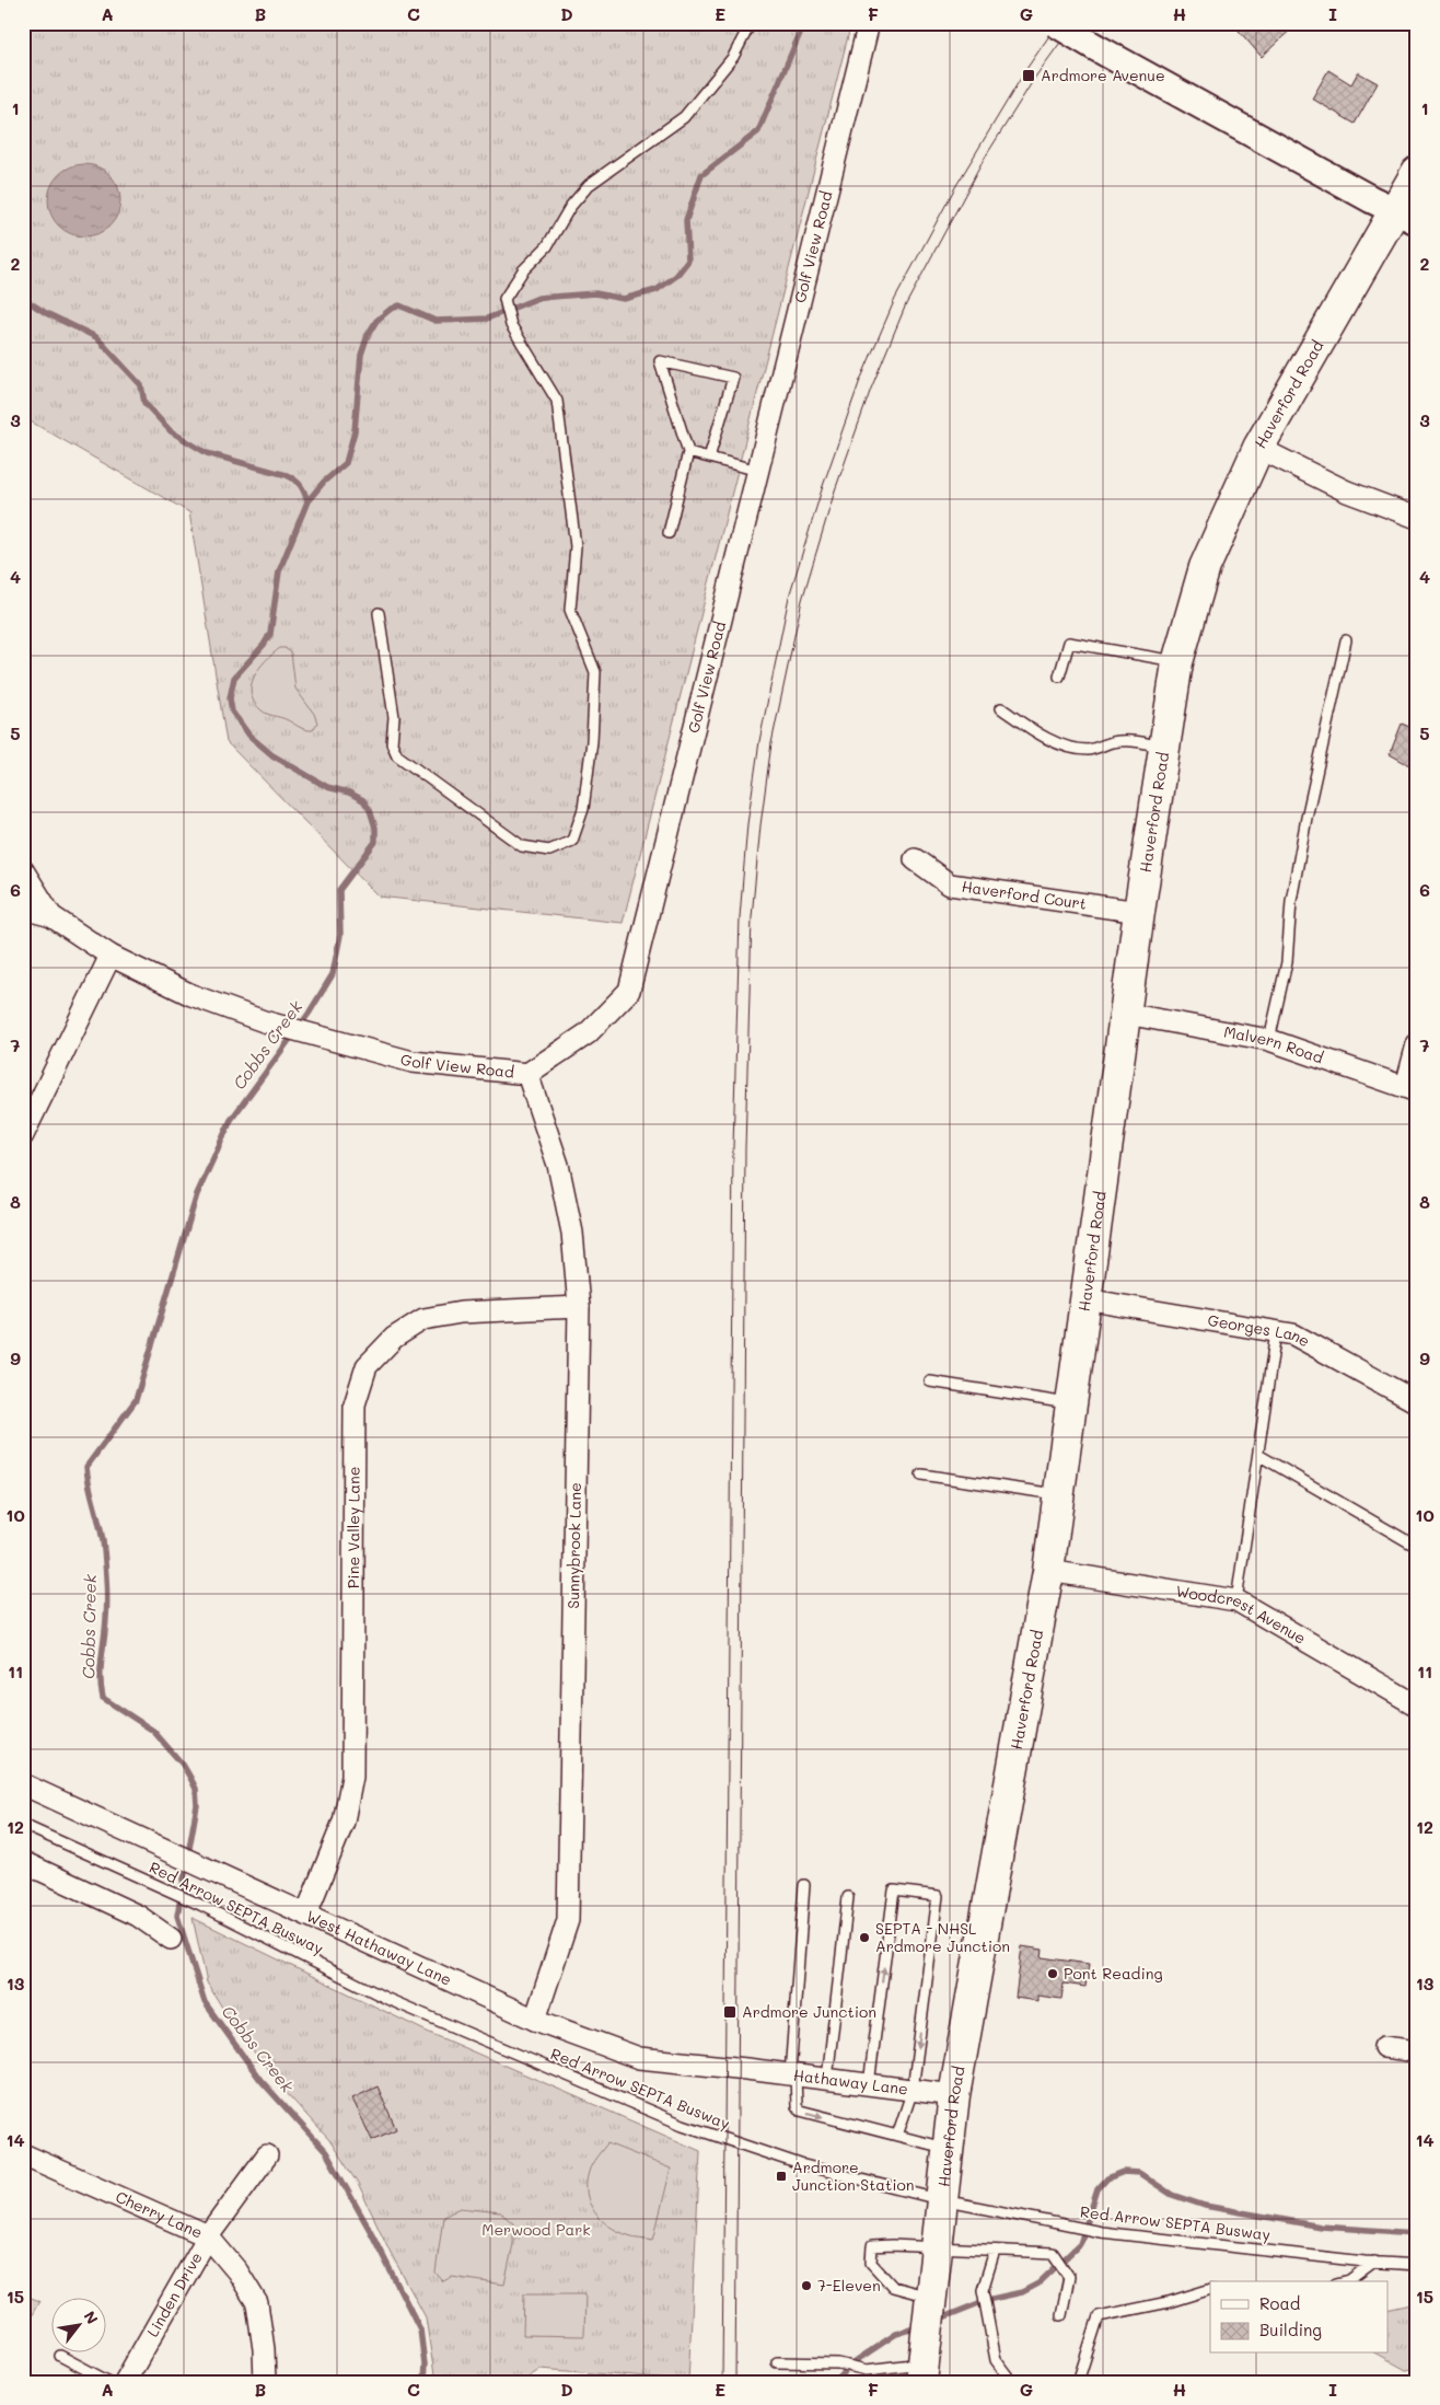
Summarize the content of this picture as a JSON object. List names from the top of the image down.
{
  "streets": {
    "main road": ["Haverford Road"],
    "street": [
      "Golf View Road",
      "Haverford Court",
      "Malvern Road",
      "Georges Lane",
      "Pine Valley Lane",
      "Sunnybrook Lane",
      "Woodcrest Avenue",
      "West Hathaway Lane",
      "Hathaway Lane",
      "Cherry Lane",
      "Linden Drive"
    ],
    "lane": ["Red Arrow SEPTA Busway"]
  },
  "crossings": [
    ["Golf View Road", "Sunnybrook Lane"],
    ["Haverford Road", "Haverford Court"],
    ["Haverford Road", "Malvern Road"],
    ["Haverford Road", "Georges Lane"],
    ["Haverford Road", "Woodcrest Avenue"],
    ["Haverford Road", "Red Arrow SEPTA Busway"],
    ["Haverford Road", "Hathaway Lane"],
    ["Pine Valley Lane", "Sunnybrook Lane"],
    ["Pine Valley Lane", "West Hathaway Lane"],
    ["Sunnybrook Lane", "West Hathaway Lane"],
    ["West Hathaway Lane", "Hathaway Lane"],
    ["Cherry Lane", "Linden Drive"]
  ],
  "water": ["Cobbs Creek"],
  "parks": ["Merwood Park"],
  "places": {
    "transit": ["Ardmore Avenue", "Ardmore Junction", "Ardmore Junction Station"],
    "other": ["SEPTA - NHSL Ardmore Junction", "Pont Reading", "7-Eleven"]
  },
  "legend": ["Road", "Building"],
  "north": "top right",
  "grid": {
    "columns": [
      "A",
      "B",
      "C",
      "D",
      "E",
      "F",
      "G",
      "H",
      "I"
    ],
    "rows": [
      "1",
      "2",
      "3",
      "4",
      "5",
      "6",
      "7",
      "8",
      "9",
      "10",
      "11",
      "12",
      "13",
      "14",
      "15"
    ]
  }
}
